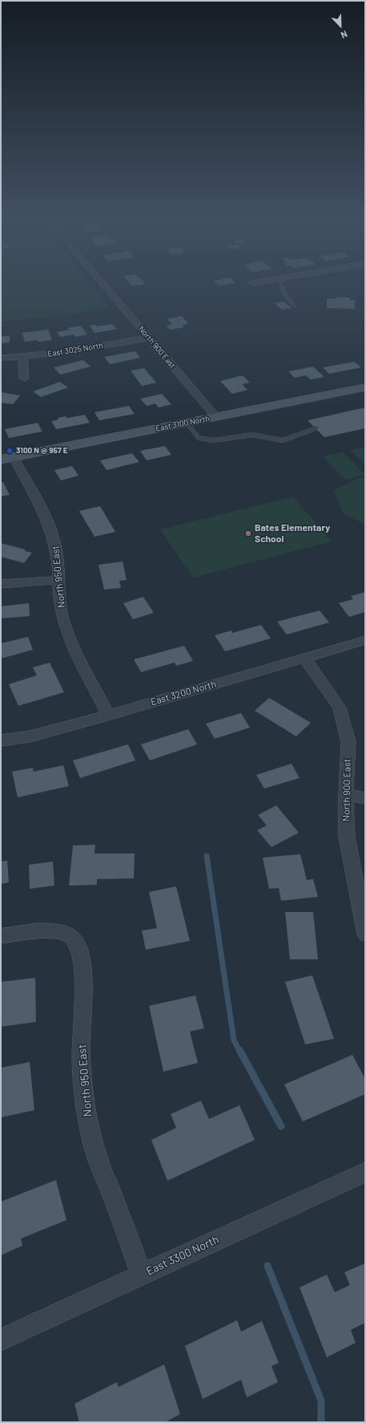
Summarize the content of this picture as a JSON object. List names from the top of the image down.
{
  "streets": {
    "main road": ["East 3100 North"],
    "street": [
      "North 900 East",
      "East 3025 North",
      "North 950 East",
      "East 3200 North",
      "East 3300 North"
    ]
  },
  "crossings": [
    ["North 900 East", "East 3025 North"],
    ["North 900 East", "East 3100 North"],
    ["North 900 East", "East 3200 North"],
    ["East 3100 North", "North 950 East"],
    ["North 950 East", "East 3200 North"],
    ["North 950 East", "East 3300 North"]
  ],
  "places": ["3100 N @ 957 E", "Bates Elementary School"],
  "north": "bottom right"
}
